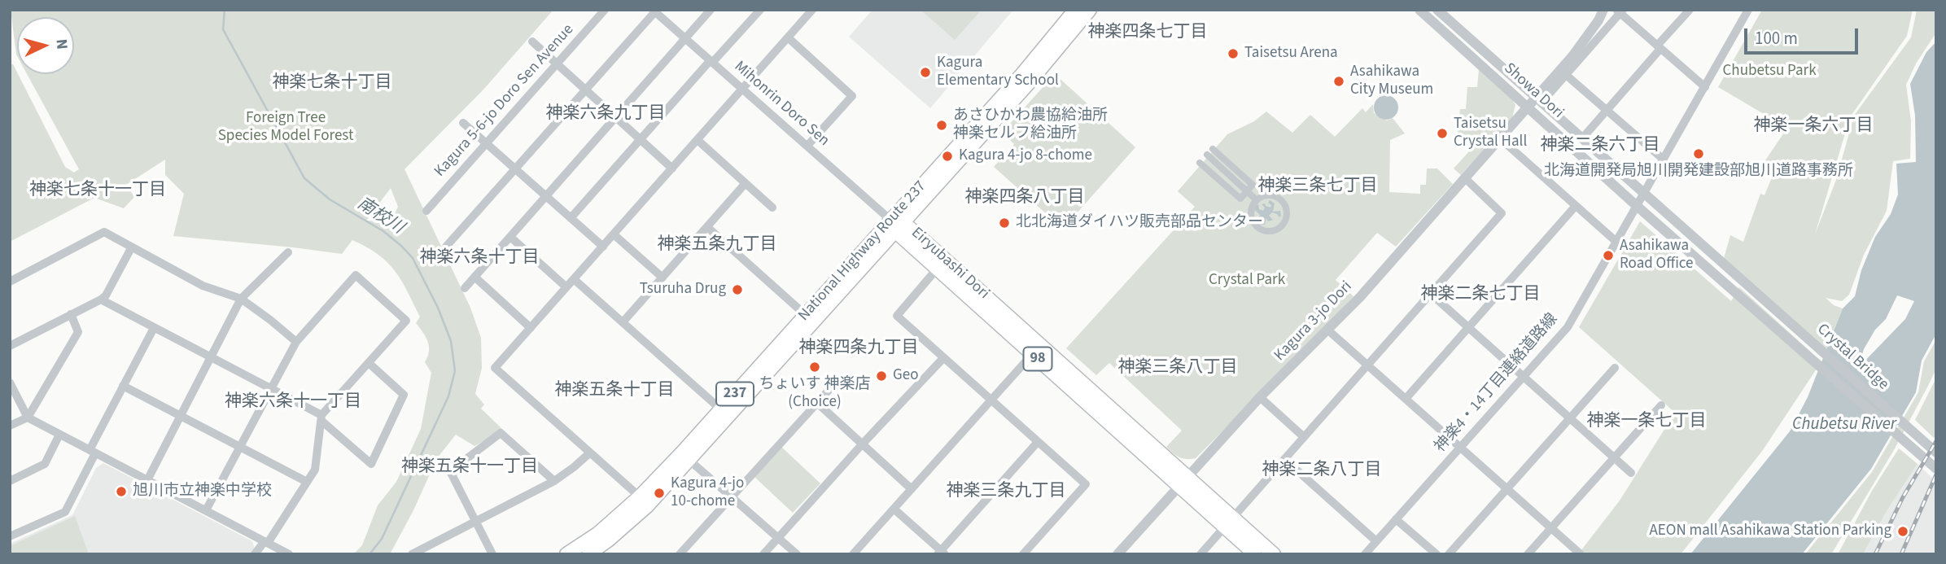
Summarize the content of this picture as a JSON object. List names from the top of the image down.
{
  "streets": {
    "main road": [
      "National Highway Route 237",
      "Eiryubashi Dori",
      "98",
      "237"
    ],
    "street": [
      "Showa Dori",
      "Kagura 5-6-jo Doro Sen Avenue",
      "Mihonrin Doro Sen",
      "Kagura 3-jo Dori",
      "Crystal Bridge",
      "神楽4・14丁目連絡道路線"
    ]
  },
  "crossings": [
    ["Showa Dori", "Kagura 3-jo Dori"],
    ["Showa Dori", "Crystal Bridge"],
    ["Showa Dori", "神楽4・14丁目連絡道路線"],
    ["Mihonrin Doro Sen", "National Highway Route 237"],
    ["Mihonrin Doro Sen", "Eiryubashi Dori"],
    ["National Highway Route 237", "Eiryubashi Dori"],
    ["Eiryubashi Dori", "Kagura 3-jo Dori"]
  ],
  "districts": [
    "神楽四条七丁目",
    "神楽七条十丁目",
    "神楽六条九丁目",
    "神楽一条六丁目",
    "神楽二条六丁目",
    "神楽三条七丁目",
    "神楽七条十一丁目",
    "神楽四条八丁目",
    "神楽五条九丁目",
    "神楽六条十丁目",
    "神楽二条七丁目",
    "神楽四条九丁目",
    "神楽三条八丁目",
    "神楽五条十丁目",
    "神楽六条十一丁目",
    "神楽一条七丁目",
    "神楽五条十一丁目",
    "神楽二条八丁目",
    "神楽三条九丁目"
  ],
  "water": ["南校川", "Chubetsu River"],
  "parks": ["Chubetsu Park", "Foreign Tree Species Model Forest", "Crystal Park"],
  "places": [
    "Taisetsu Arena",
    "Kagura Elementary School",
    "Asahikawa City Museum",
    "あさひかわ農協給油所 神楽セルフ給油所",
    "Taisetsu Crystal Hall",
    "北海道開発局旭川開発建設部旭川道路事務所",
    "Kagura 4-jo 8-chome",
    "北北海道ダイハツ販売部品センター",
    "Asahikawa Road Office",
    "Tsuruha Drug",
    "ちょいす 神楽店 (Choice)",
    "Geo",
    "旭川市立神楽中学校",
    "Kagura 4-jo 10-chome",
    "AEON mall Asahikawa Station Parking"
  ],
  "scale_bar": "100 m",
  "north": "right"
}
